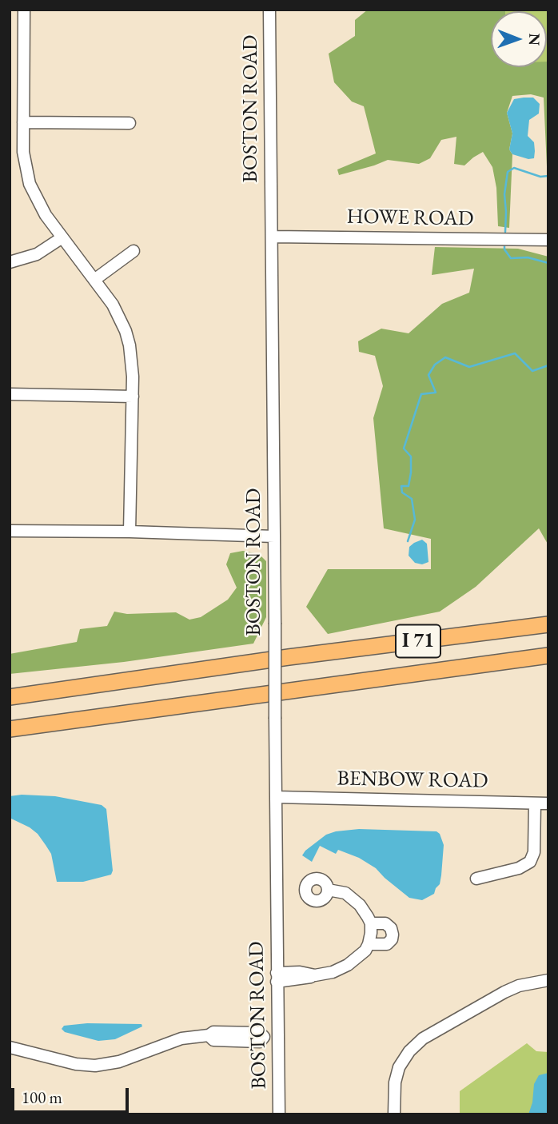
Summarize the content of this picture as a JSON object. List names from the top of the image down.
{
  "streets": {
    "highway": ["I 71"],
    "street": ["BOSTON ROAD", "HOWE ROAD", "BENBOW ROAD"]
  },
  "crossings": [
    ["BOSTON ROAD", "HOWE ROAD"],
    ["BOSTON ROAD", "BENBOW ROAD"]
  ],
  "scale_bar": "100 m",
  "north": "right"
}
